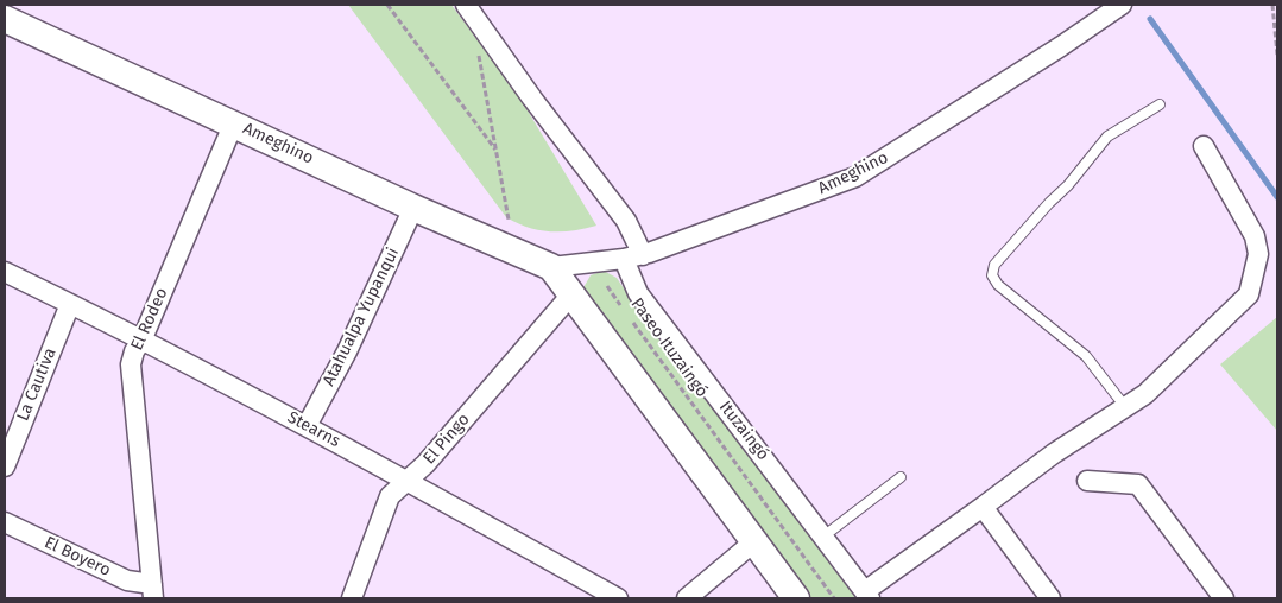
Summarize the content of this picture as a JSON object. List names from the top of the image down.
{
  "streets": {
    "street": [
      "Ameghino",
      "Atahualpa Yupanqui",
      "El Rodeo",
      "La Cautiva",
      "Stearns",
      "Ituzaingó",
      "El Pingo",
      "El Boyero"
    ],
    "path": ["Paseo Ituzaingó"]
  },
  "crossings": [
    ["Ameghino", "Atahualpa Yupanqui"],
    ["Ameghino", "El Rodeo"],
    ["Ameghino", "Ituzaingó"],
    ["Atahualpa Yupanqui", "Stearns"],
    ["El Rodeo", "Stearns"],
    ["El Rodeo", "El Boyero"],
    ["La Cautiva", "Stearns"],
    ["Stearns", "El Pingo"]
  ]
}
